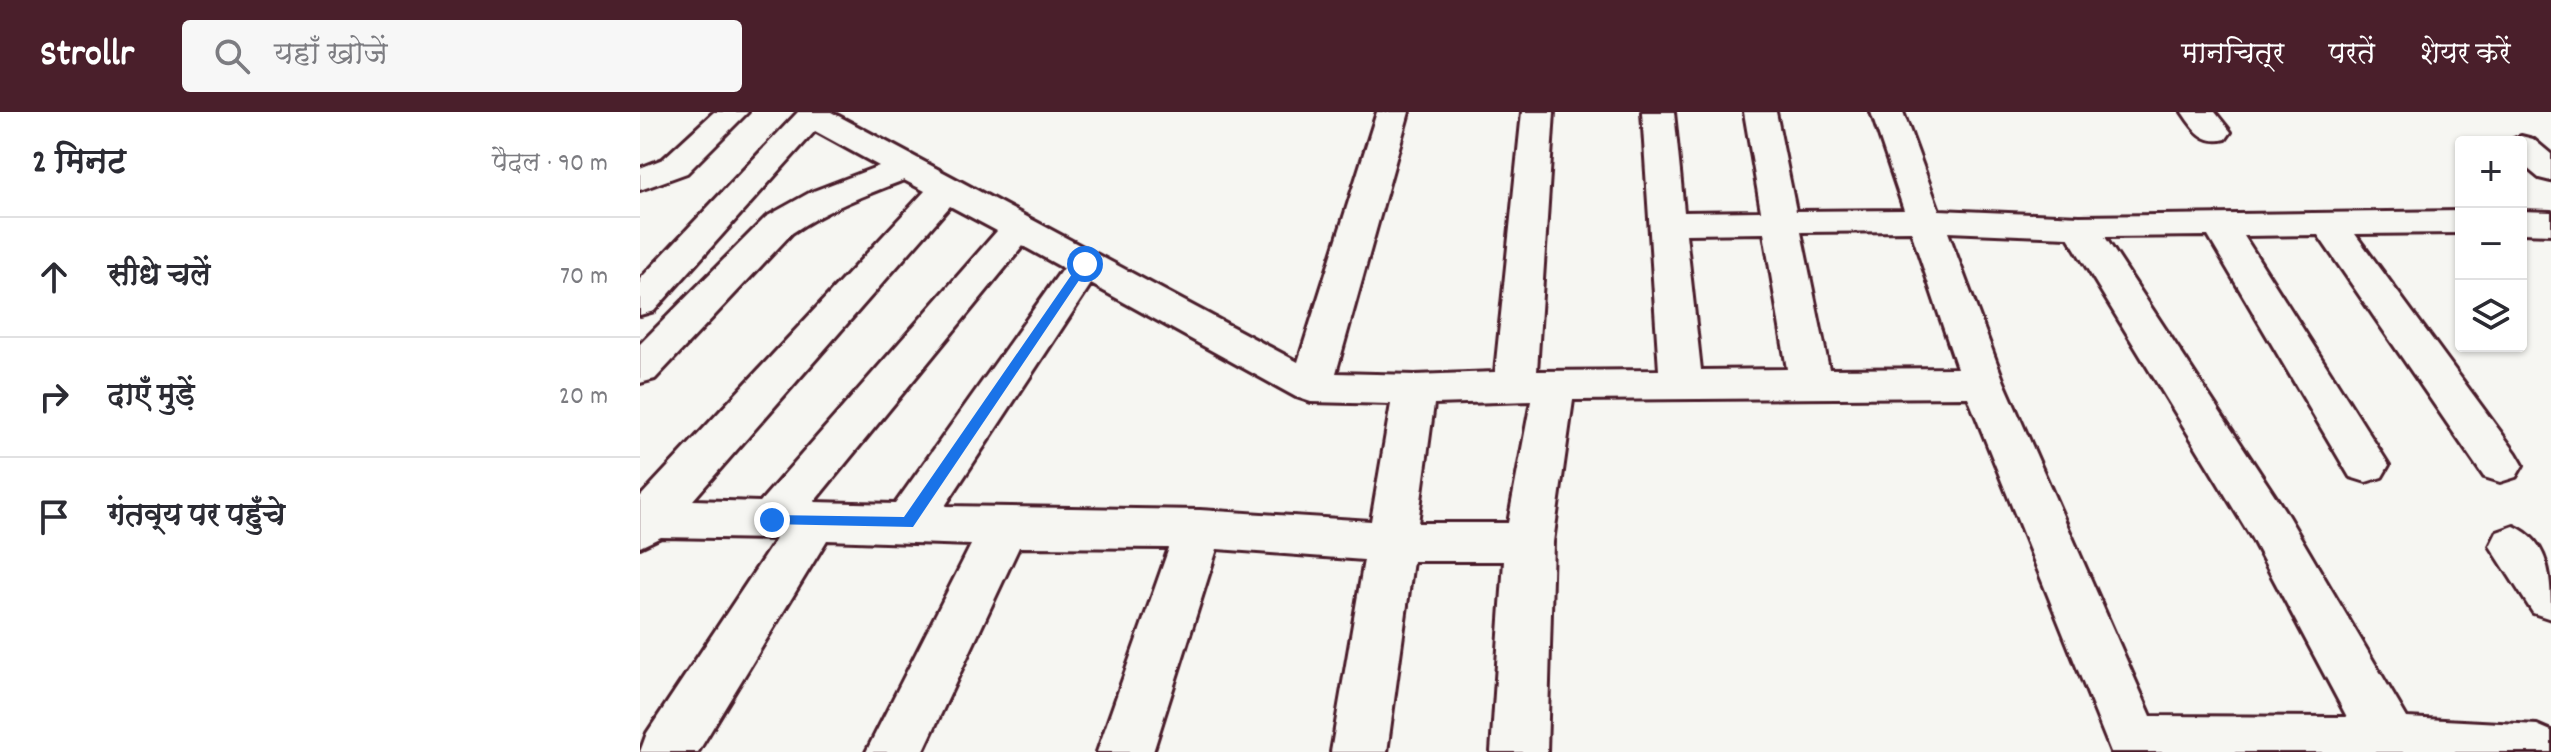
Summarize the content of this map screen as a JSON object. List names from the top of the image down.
{
  "page": {
    "header": "Strollr",
    "search": "यहाँ खोजें",
    "nav": ["मानचित्र", "परतें", "शेयर करें"],
    "heading": ["2 मिनट", "पैदल · 90 m"],
    "map_buttons": ["+", "−"],
    "list": [
      ["सीधे चलें", "70 m"],
      ["दाएँ मुड़ें", "20 m"],
      "गंतव्य पर पहुँचे"
    ]
  }
}
